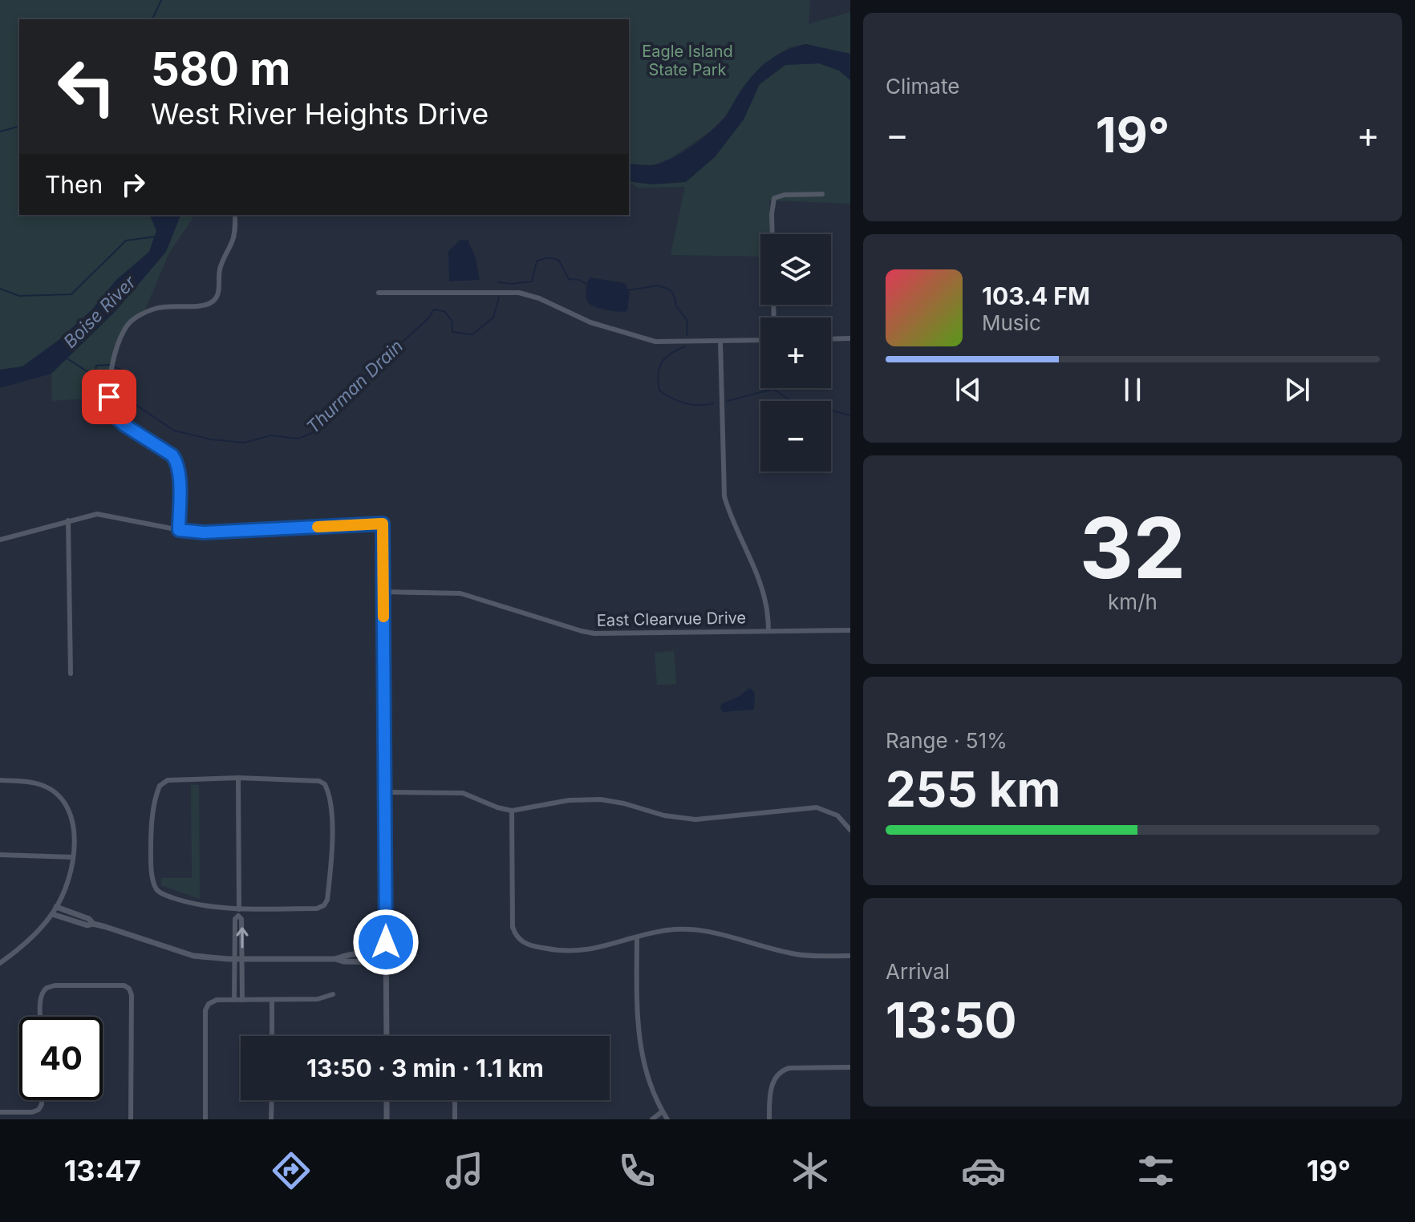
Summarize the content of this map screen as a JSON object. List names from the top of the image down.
{
  "streets": {
    "street": ["East Clearvue Drive"]
  },
  "water": ["Boise River", "Thurman Drain"],
  "parks": ["Eagle Island State Park"],
  "page": {
    "tile": [
      "Climate",
      ["32", "km/h"],
      ["Range · 51%", "255 km"],
      ["Arrival", "13:50"]
    ],
    "turn": ["580 m", "West River Heights Drive"],
    "heat": ["−", "19°", "+"],
    "then": "Then",
    "map_buttons": ["+", "−"],
    "song": ["103.4 FM", "Music"],
    "limit": "40",
    "trip": "13:50 · 3 min · 1.1 km",
    "tabs": ["13:47", "19°"]
  }
}
